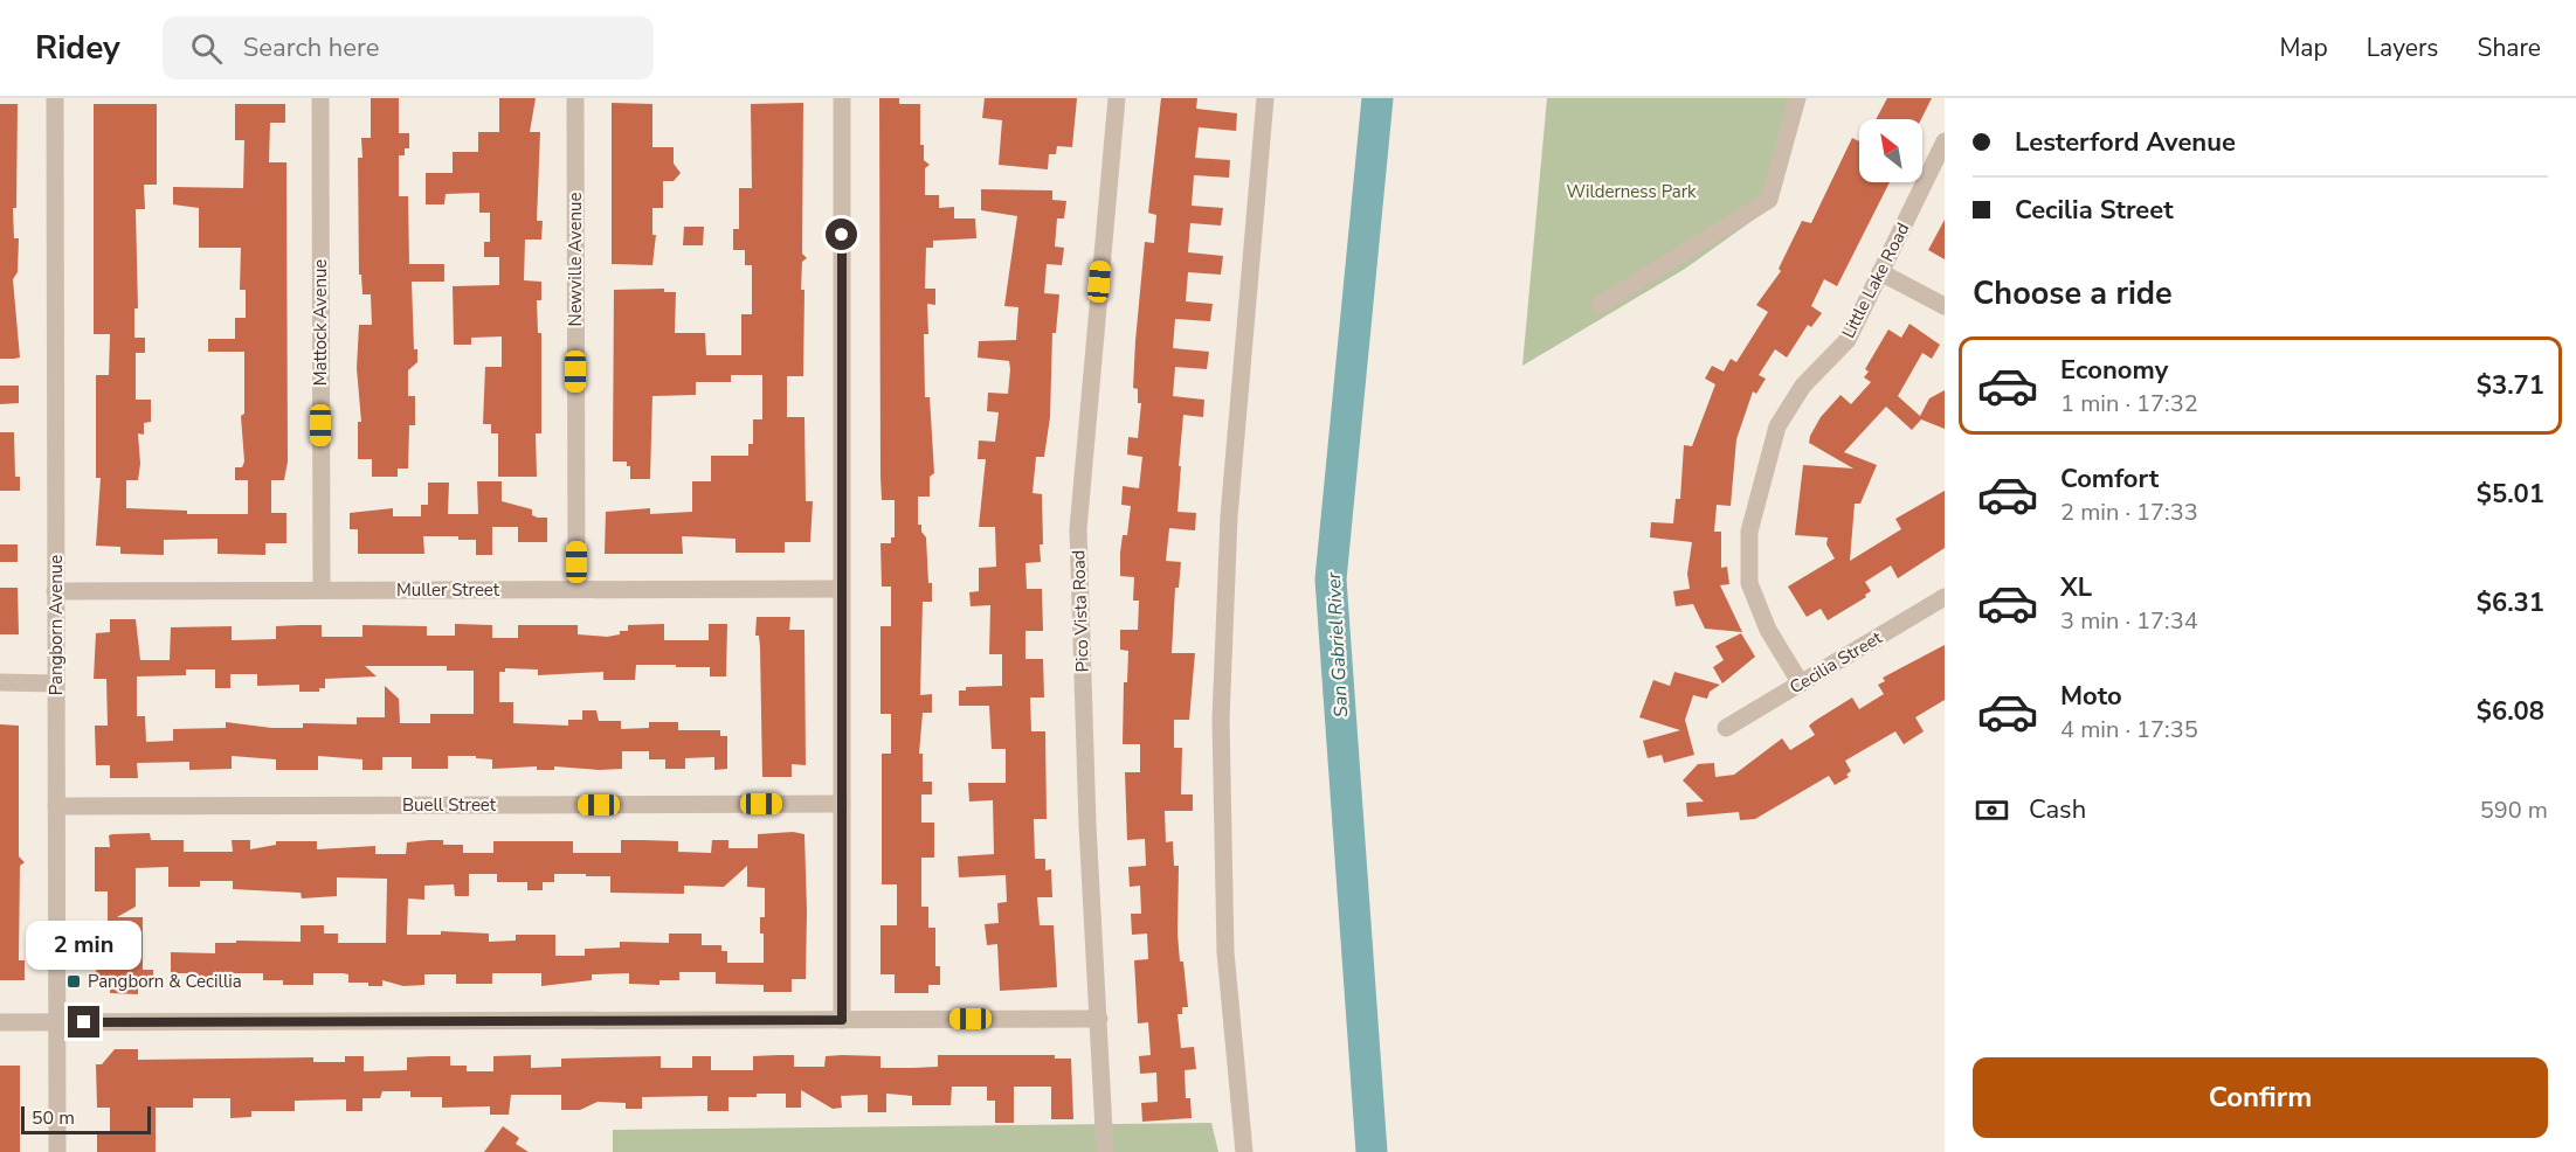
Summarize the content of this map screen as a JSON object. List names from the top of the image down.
{
  "streets": {
    "street": [
      "Newville Avenue",
      "Little Lake Road",
      "Mattock Avenue",
      "Muller Street",
      "Pico Vista Road",
      "Pangborn Avenue",
      "Cecilia Street",
      "Buell Street"
    ]
  },
  "crossings": [
    ["Newville Avenue", "Muller Street"],
    ["Little Lake Road", "Cecilia Street"],
    ["Mattock Avenue", "Muller Street"],
    ["Muller Street", "Pangborn Avenue"],
    ["Pangborn Avenue", "Buell Street"]
  ],
  "water": ["San Gabriel River"],
  "parks": ["Wilderness Park"],
  "places": {
    "transit": ["Pangborn & Cecillia"]
  },
  "scale_bar": "50 m",
  "north": "top left",
  "page": {
    "header": "Ridey",
    "search": "Search here",
    "nav": ["Map", "Layers", "Share"],
    "banner": ["Lesterford Avenue", "Cecilia Street"],
    "heading": "Choose a ride",
    "list": [
      {
        "name": "Economy",
        "note": "1 min · 17:32",
        "value": "$3.71"
      },
      {
        "name": "Comfort",
        "note": "2 min · 17:33",
        "value": "$5.01"
      },
      {
        "name": "XL",
        "note": "3 min · 17:34",
        "value": "$6.31"
      },
      {
        "name": "Moto",
        "note": "4 min · 17:35",
        "value": "$6.08"
      }
    ],
    "pay": ["Cash", "590 m"],
    "bubble": "2 min",
    "buttons": "Confirm",
    "scale": "50 m"
  }
}
